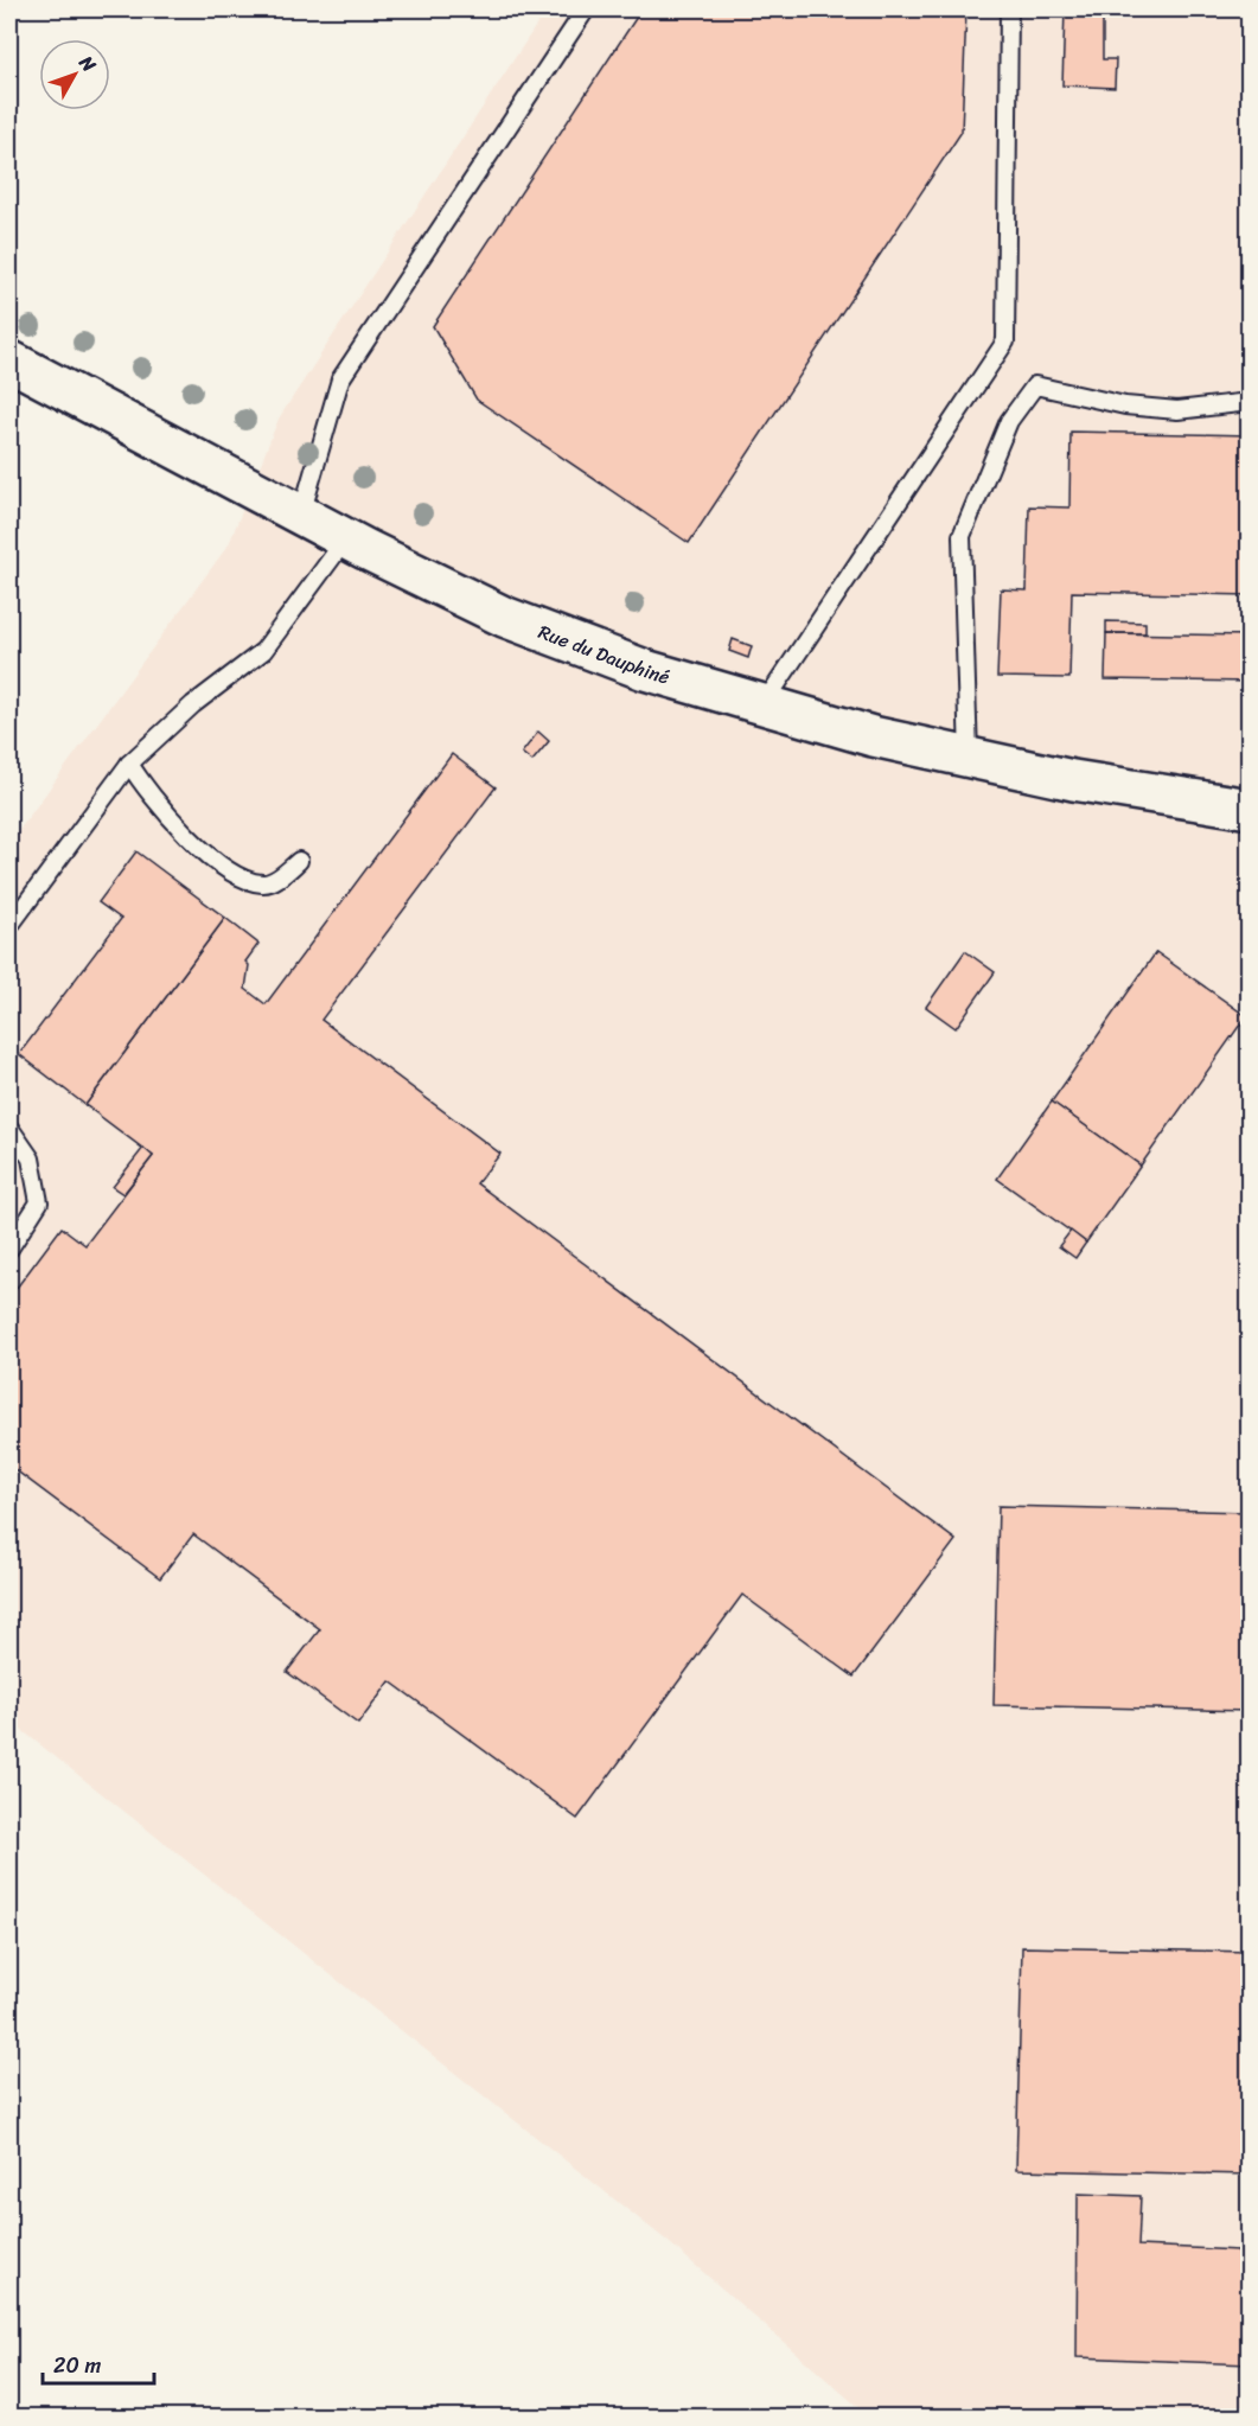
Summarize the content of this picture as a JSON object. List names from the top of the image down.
{
  "streets": {
    "main road": ["Rue du Dauphiné"]
  },
  "scale_bar": "20 m",
  "north": "top right"
}
